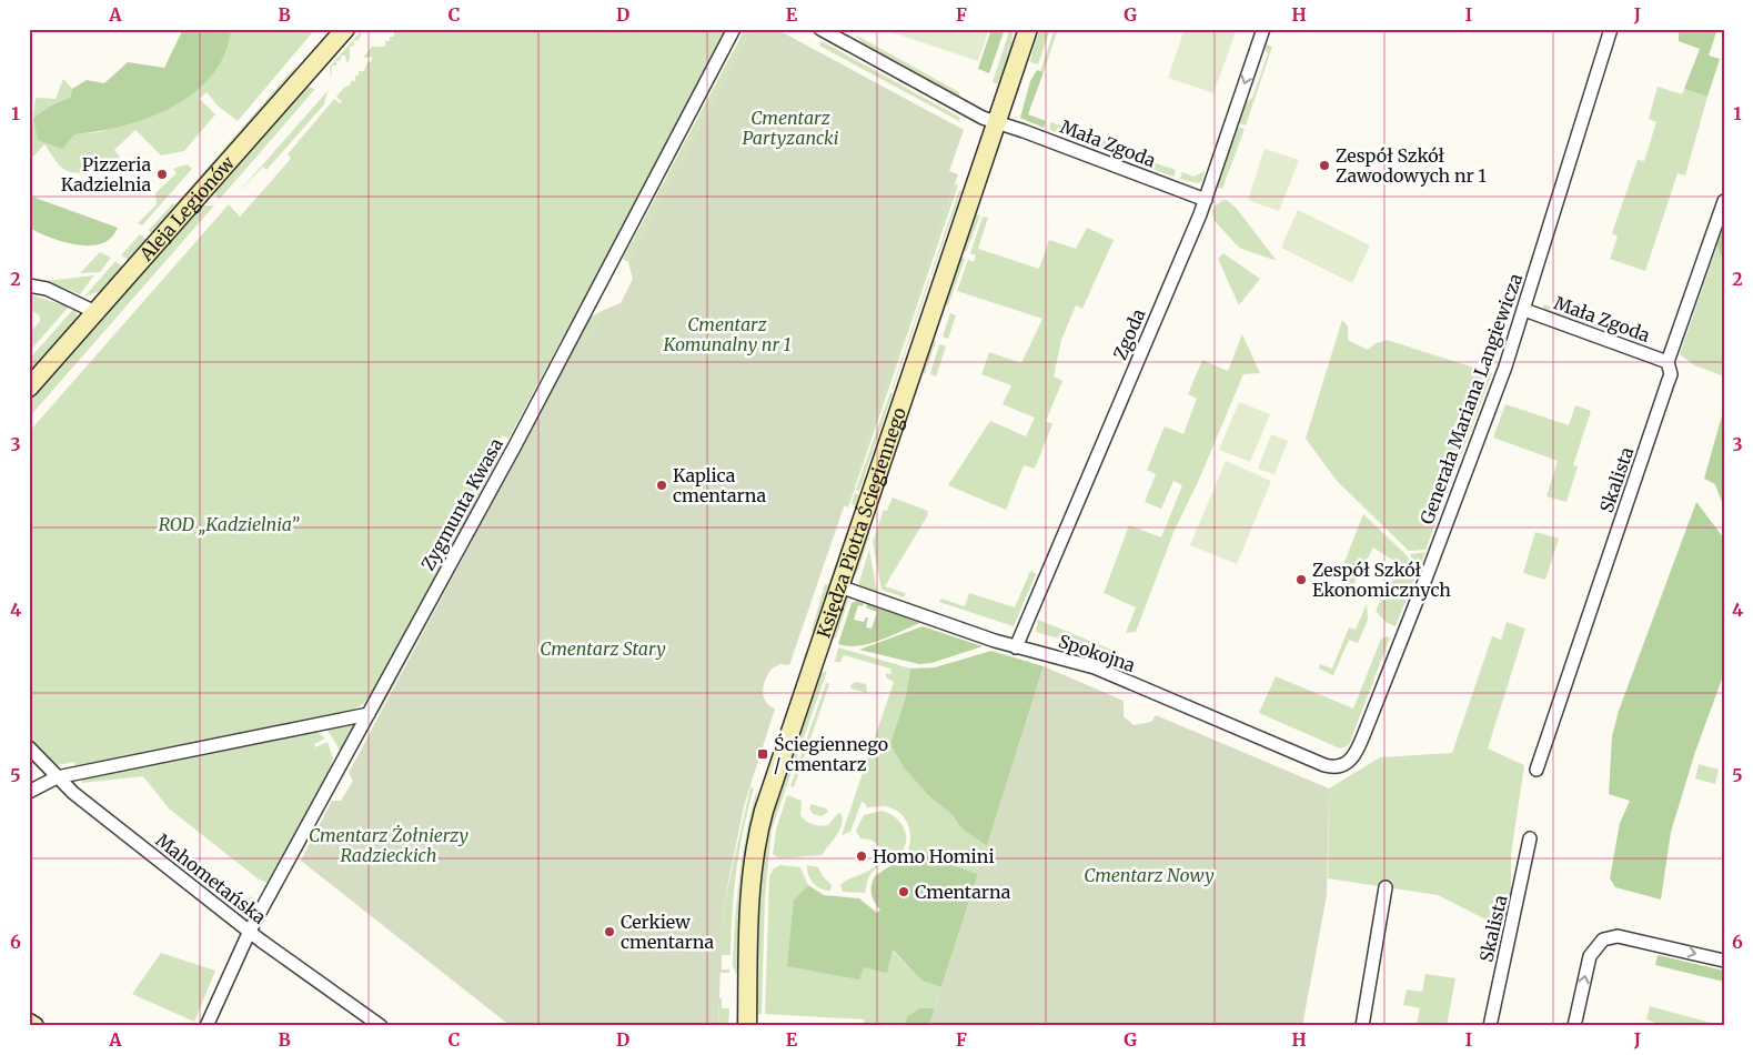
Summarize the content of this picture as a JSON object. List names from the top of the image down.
{
  "streets": {
    "street": [
      "Mała Zgoda",
      "Aleja Legionów",
      "Zgoda",
      "Generała Mariana Langiewicza",
      "Skalista",
      "Zygmunta Kwasa",
      "Księdza Piotra Ściegiennego",
      "Spokojna",
      "Mahometańska"
    ]
  },
  "crossings": [
    ["Mała Zgoda", "Zgoda"],
    ["Mała Zgoda", "Generała Mariana Langiewicza"],
    ["Mała Zgoda", "Skalista"],
    ["Mała Zgoda", "Księdza Piotra Ściegiennego"],
    ["Zgoda", "Spokojna"],
    ["Generała Mariana Langiewicza", "Spokojna"],
    ["Zygmunta Kwasa", "Mahometańska"],
    ["Księdza Piotra Ściegiennego", "Spokojna"]
  ],
  "parks": [
    "Cmentarz Partyzancki",
    "Cmentarz Komunalny nr 1",
    "ROD „Kadzielnia”",
    "Cmentarz Stary",
    "Cmentarz Żołnierzy Radzieckich",
    "Cmentarz Nowy"
  ],
  "places": {
    "other": [
      "Zespół Szkół Zawodowych nr 1",
      "Pizzeria Kadzielnia",
      "Kaplica cmentarna",
      "Zespół Szkół Ekonomicznych",
      "Homo Homini",
      "Cmentarna",
      "Cerkiew cmentarna"
    ],
    "transit": ["Ściegiennego / cmentarz"]
  },
  "grid": {
    "columns": [
      "A",
      "B",
      "C",
      "D",
      "E",
      "F",
      "G",
      "H",
      "I",
      "J"
    ],
    "rows": [
      "1",
      "2",
      "3",
      "4",
      "5",
      "6"
    ]
  }
}
